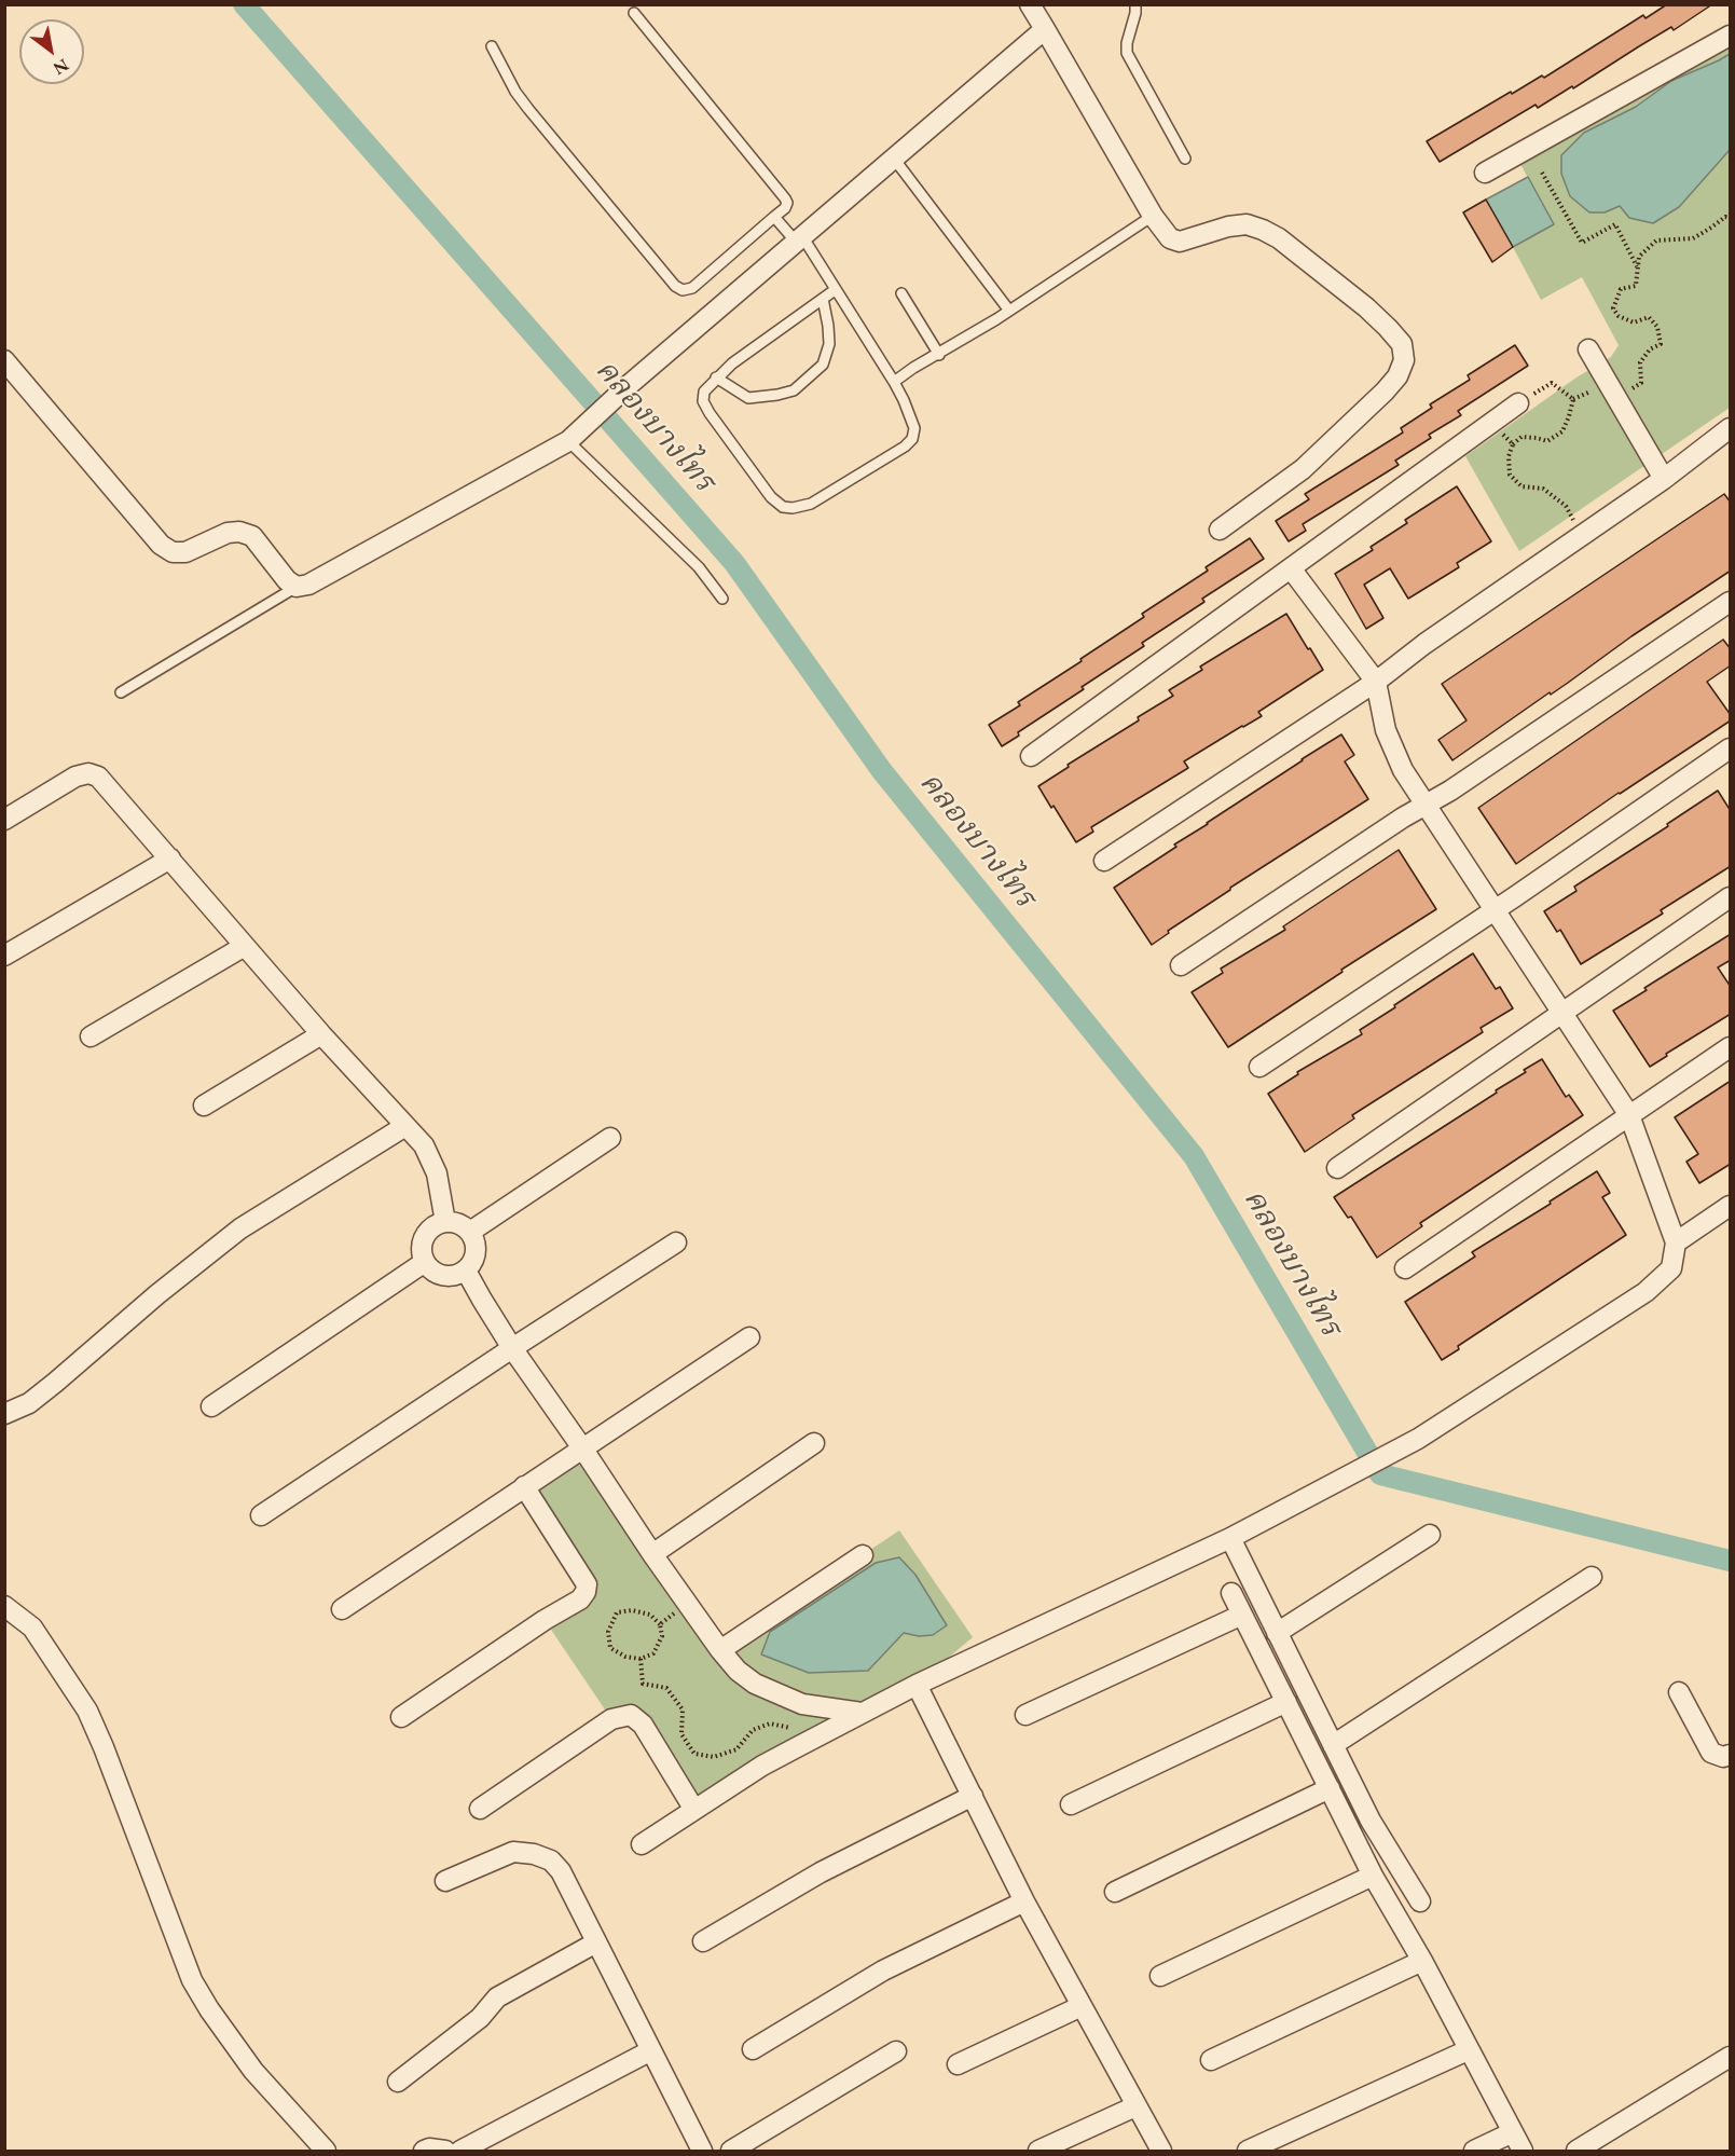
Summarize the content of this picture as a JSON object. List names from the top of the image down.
{
  "water": ["คลองบางไทร"],
  "north": "bottom right"
}
